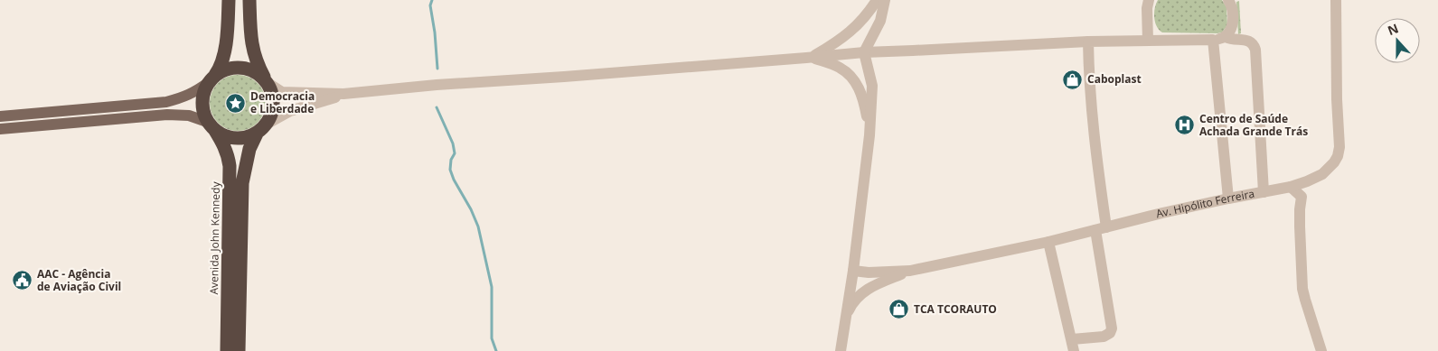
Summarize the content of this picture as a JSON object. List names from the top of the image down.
{
  "streets": {
    "highway": ["Avenida John Kennedy"],
    "street": ["Av. Hipólito Ferreira"]
  },
  "places": {
    "shop": ["Caboplast", "TCA TCORAUTO"],
    "place": ["Democracia e Liberdade"],
    "hospital": ["Centro de Saúde Achada Grande Trás"],
    "public building": ["AAC - Agência de Aviação Civil"]
  },
  "north": "top"
}
